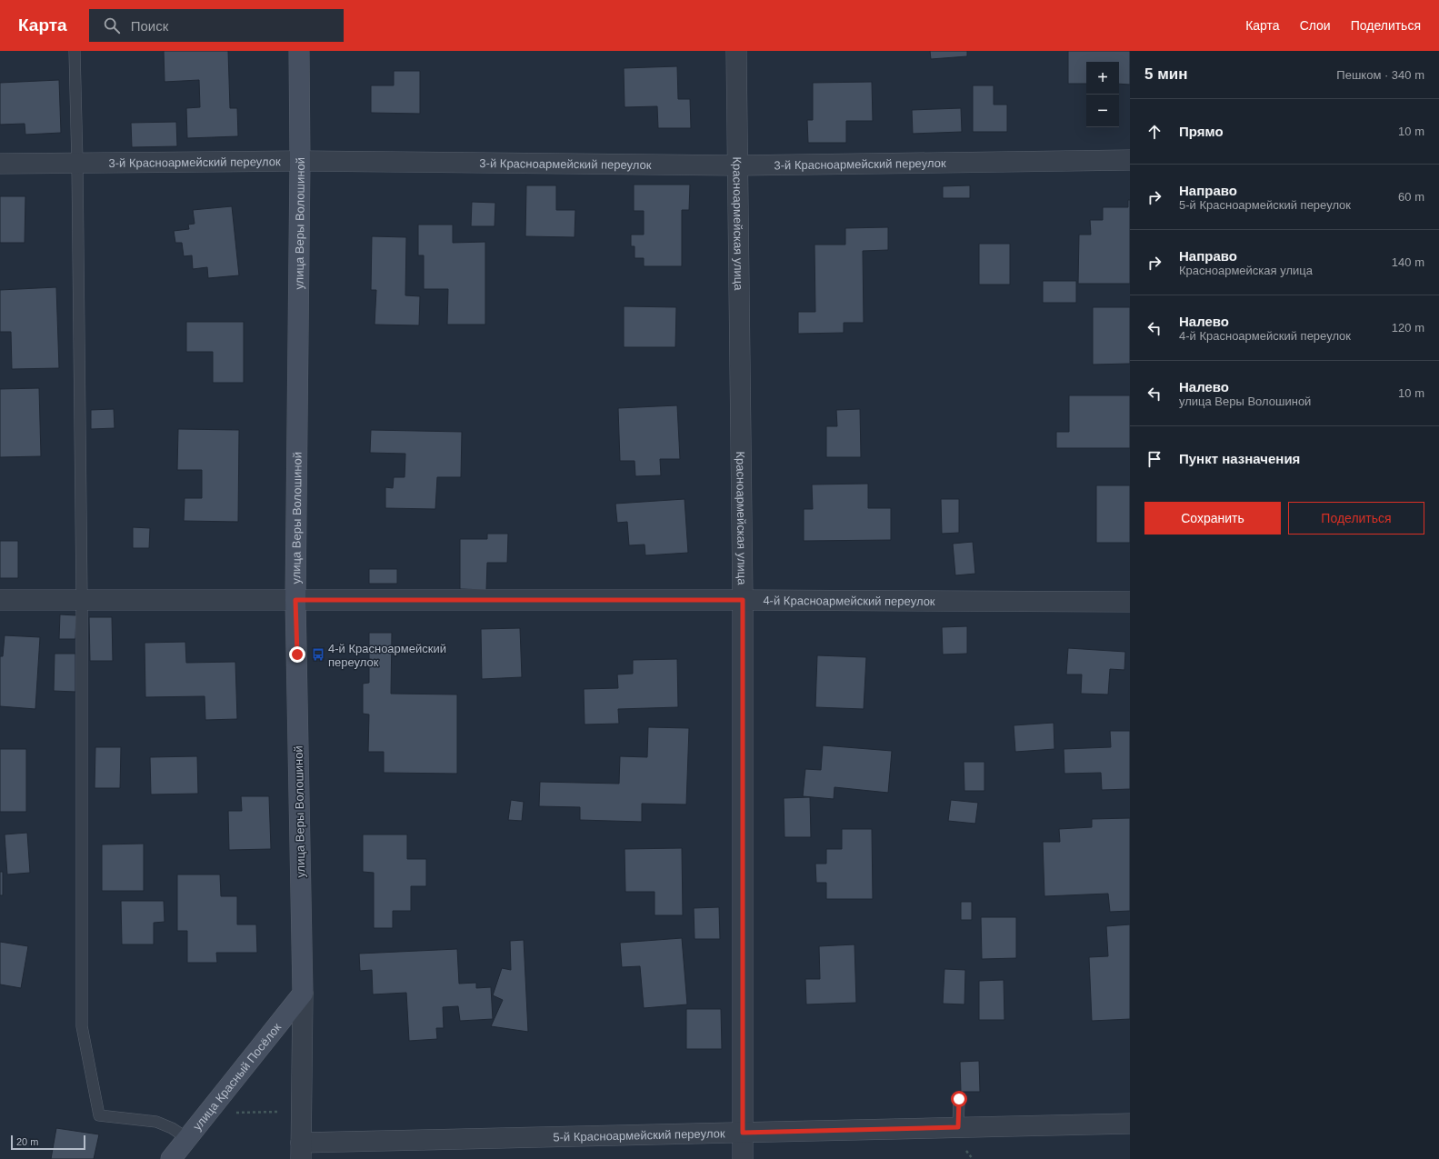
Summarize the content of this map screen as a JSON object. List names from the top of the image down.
{
  "streets": {
    "street": [
      "3-й Красноармейский переулок",
      "улица Веры Волошиной",
      "Красноармейская улица",
      "4-й Красноармейский переулок",
      "улица Красный Посёлок",
      "5-й Красноармейский переулок"
    ]
  },
  "crossings": [
    ["3-й Красноармейский переулок", "улица Веры Волошиной"],
    ["3-й Красноармейский переулок", "Красноармейская улица"],
    ["улица Веры Волошиной", "4-й Красноармейский переулок"],
    ["улица Веры Волошиной", "улица Красный Посёлок"],
    ["улица Веры Волошиной", "5-й Красноармейский переулок"],
    ["Красноармейская улица", "4-й Красноармейский переулок"],
    ["Красноармейская улица", "5-й Красноармейский переулок"]
  ],
  "places": {
    "bus stop": ["4-й Красноармейский переулок"]
  },
  "scale_bar": "20 m",
  "page": {
    "header": "Карта",
    "search": "Поиск",
    "nav": ["Карта", "Слои", "Поделиться"],
    "heading": ["5 мин", "Пешком · 340 m"],
    "map_buttons": ["+", "−"],
    "list": [
      ["Прямо", "10 m"],
      ["Направо", "5-й Красноармейский переулок", "60 m"],
      ["Направо", "Красноармейская улица", "140 m"],
      ["Налево", "4-й Красноармейский переулок", "120 m"],
      ["Налево", "улица Веры Волошиной", "10 m"],
      "Пункт назначения"
    ],
    "buttons": ["Сохранить", "Поделиться"],
    "scale": "20 m"
  }
}
